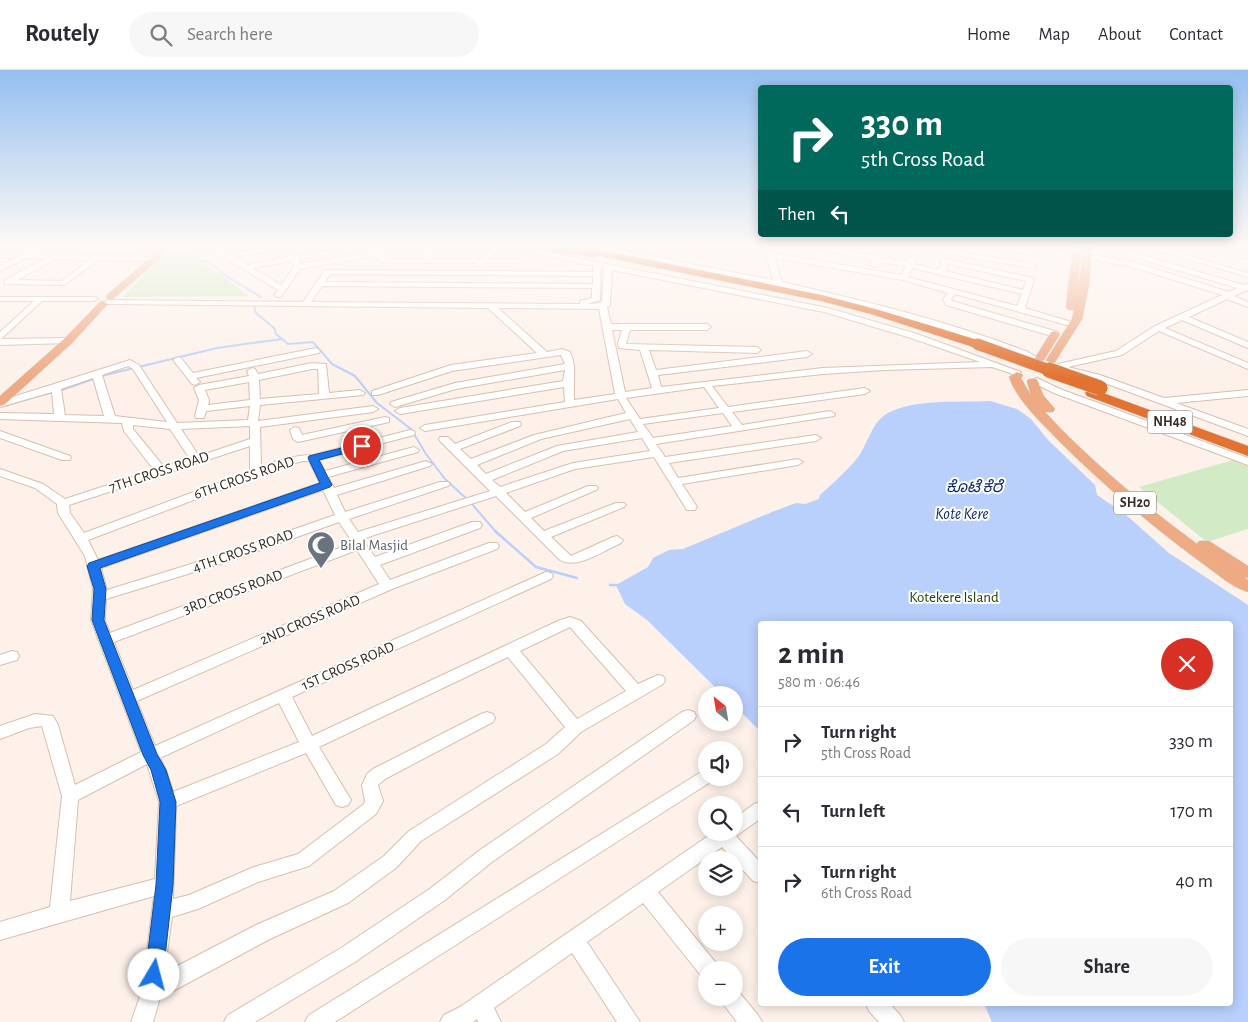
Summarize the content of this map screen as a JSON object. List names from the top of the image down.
{
  "streets": {
    "highway": ["NH48"],
    "main road": ["SH20"],
    "street": [
      "7TH CROSS ROAD",
      "6TH CROSS ROAD",
      "4TH CROSS ROAD",
      "3RD CROSS ROAD",
      "2ND CROSS ROAD",
      "1ST CROSS ROAD"
    ]
  },
  "water": ["ಕೊಟೆ ಕೆರೆ", "Kote Kere"],
  "parks": ["Kotekere Island"],
  "places": {
    "mosque": ["Bilal Masjid"]
  },
  "north": "top left",
  "page": {
    "header": "Routely",
    "search": "Search here",
    "nav": [
      "Home",
      "Map",
      "About",
      "Contact"
    ],
    "turn": ["330 m", "5th Cross Road"],
    "then": "Then",
    "heading": ["2 min", "580 m · 06:46"],
    "map_buttons": ["+", "−"],
    "list": [
      {
        "name": "Turn right",
        "note": "5th Cross Road",
        "value": "330 m"
      },
      {
        "name": "Turn left",
        "value": "170 m"
      },
      {
        "name": "Turn right",
        "note": "6th Cross Road",
        "value": "40 m"
      }
    ],
    "buttons": ["Exit", "Share"]
  }
}
